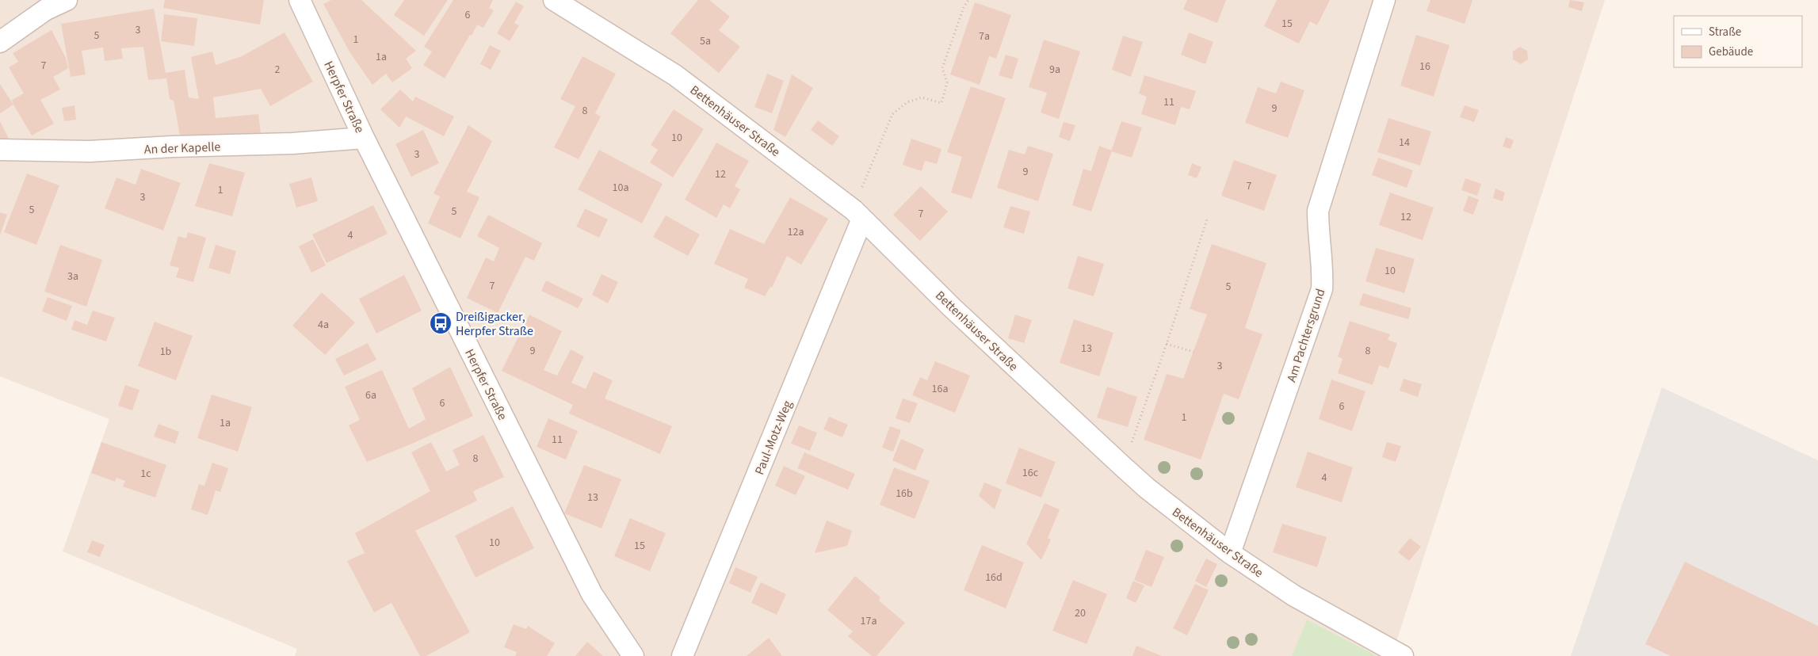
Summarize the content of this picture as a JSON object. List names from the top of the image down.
{
  "streets": {
    "street": [
      "Herpfer Straße",
      "Bettenhäuser Straße",
      "An der Kapelle",
      "Am Pachtersgrund",
      "Paul-Motz-Weg"
    ]
  },
  "crossings": [
    ["Herpfer Straße", "An der Kapelle"],
    ["Bettenhäuser Straße", "Am Pachtersgrund"],
    ["Bettenhäuser Straße", "Paul-Motz-Weg"]
  ],
  "places": {
    "bus stop": ["Dreißigacker, Herpfer Straße"]
  },
  "house_numbers": [
    "6",
    "15",
    "3",
    "5",
    "7a",
    "1",
    "5a",
    "1a",
    "7",
    "16",
    "2",
    "9a",
    "11",
    "9",
    "8",
    "10",
    "14",
    "3",
    "9",
    "12",
    "7",
    "10a",
    "1",
    "3",
    "5",
    "5",
    "7",
    "12",
    "12a",
    "4",
    "10",
    "3a",
    "7",
    "5",
    "4a",
    "13",
    "9",
    "8",
    "1b",
    "3",
    "16a",
    "6a",
    "6",
    "6",
    "1",
    "1a",
    "11",
    "8",
    "16c",
    "1c",
    "4",
    "16b",
    "13",
    "10",
    "15",
    "16d",
    "20",
    "17a"
  ],
  "legend": ["Straße", "Gebäude"]
}
